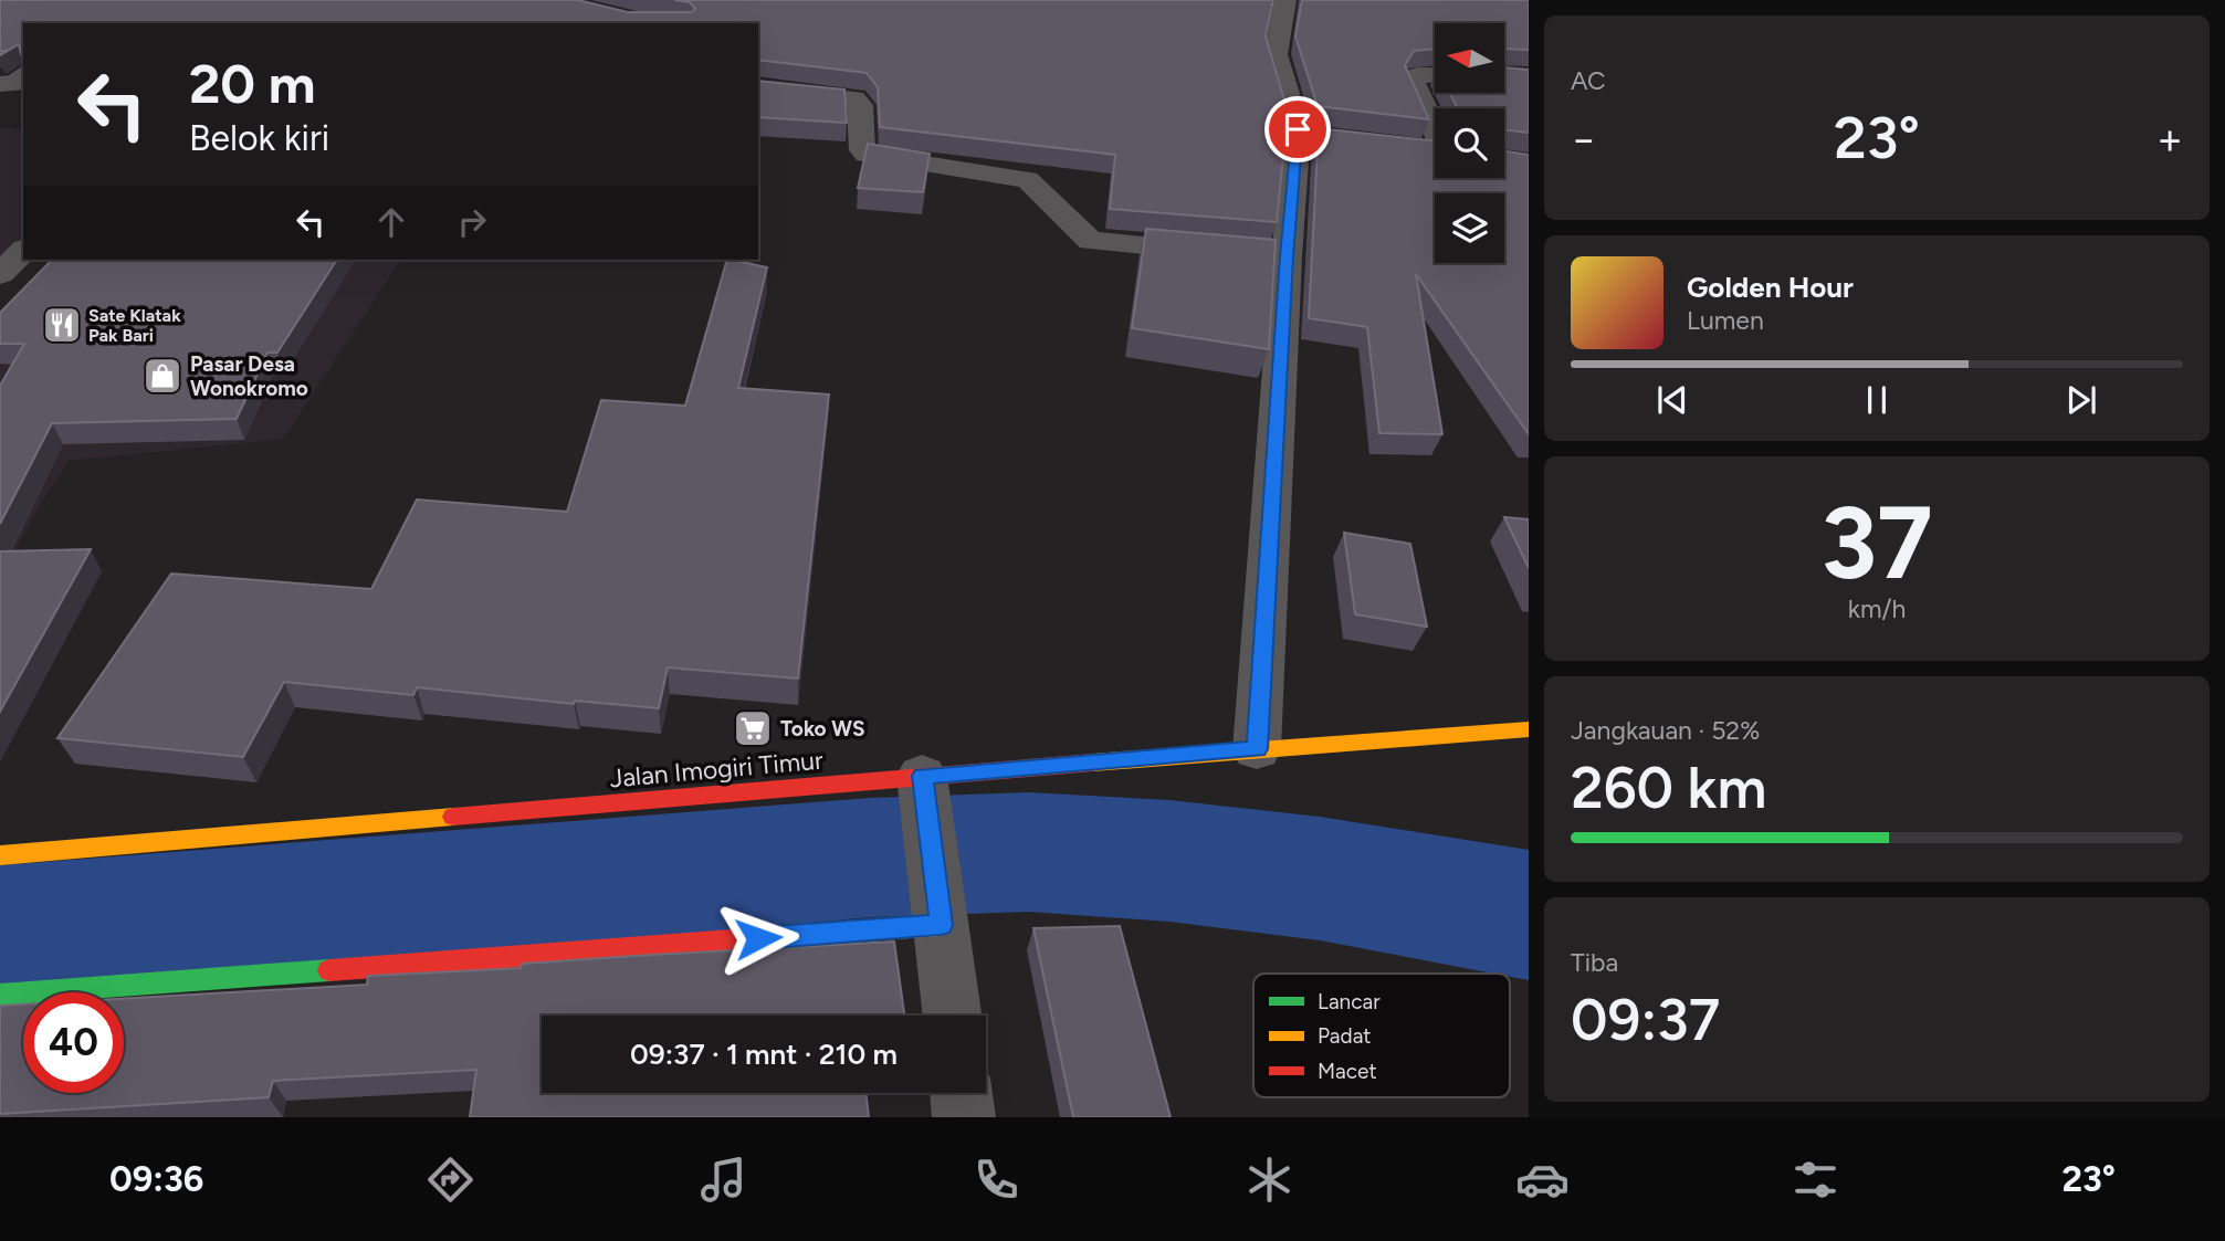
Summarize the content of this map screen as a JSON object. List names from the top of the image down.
{
  "streets": {
    "main road": ["Jalan Imogiri Timur"]
  },
  "places": {
    "restaurant": ["Sate Klatak Pak Bari"],
    "shop": ["Pasar Desa Wonokromo"],
    "supermarket": ["Toko WS"]
  },
  "legend": ["Lancar", "Padat", "Macet"],
  "north": "left",
  "page": {
    "tile": [
      "AC",
      ["37", "km/h"],
      ["Jangkauan · 52%", "260 km"],
      ["Tiba", "09:37"]
    ],
    "turn": ["20 m", "Belok kiri"],
    "heat": ["−", "23°", "+"],
    "song": ["Golden Hour", "Lumen"],
    "limit": "40",
    "trip": "09:37 · 1 mnt · 210 m",
    "tabs": ["09:36", "23°"]
  }
}
